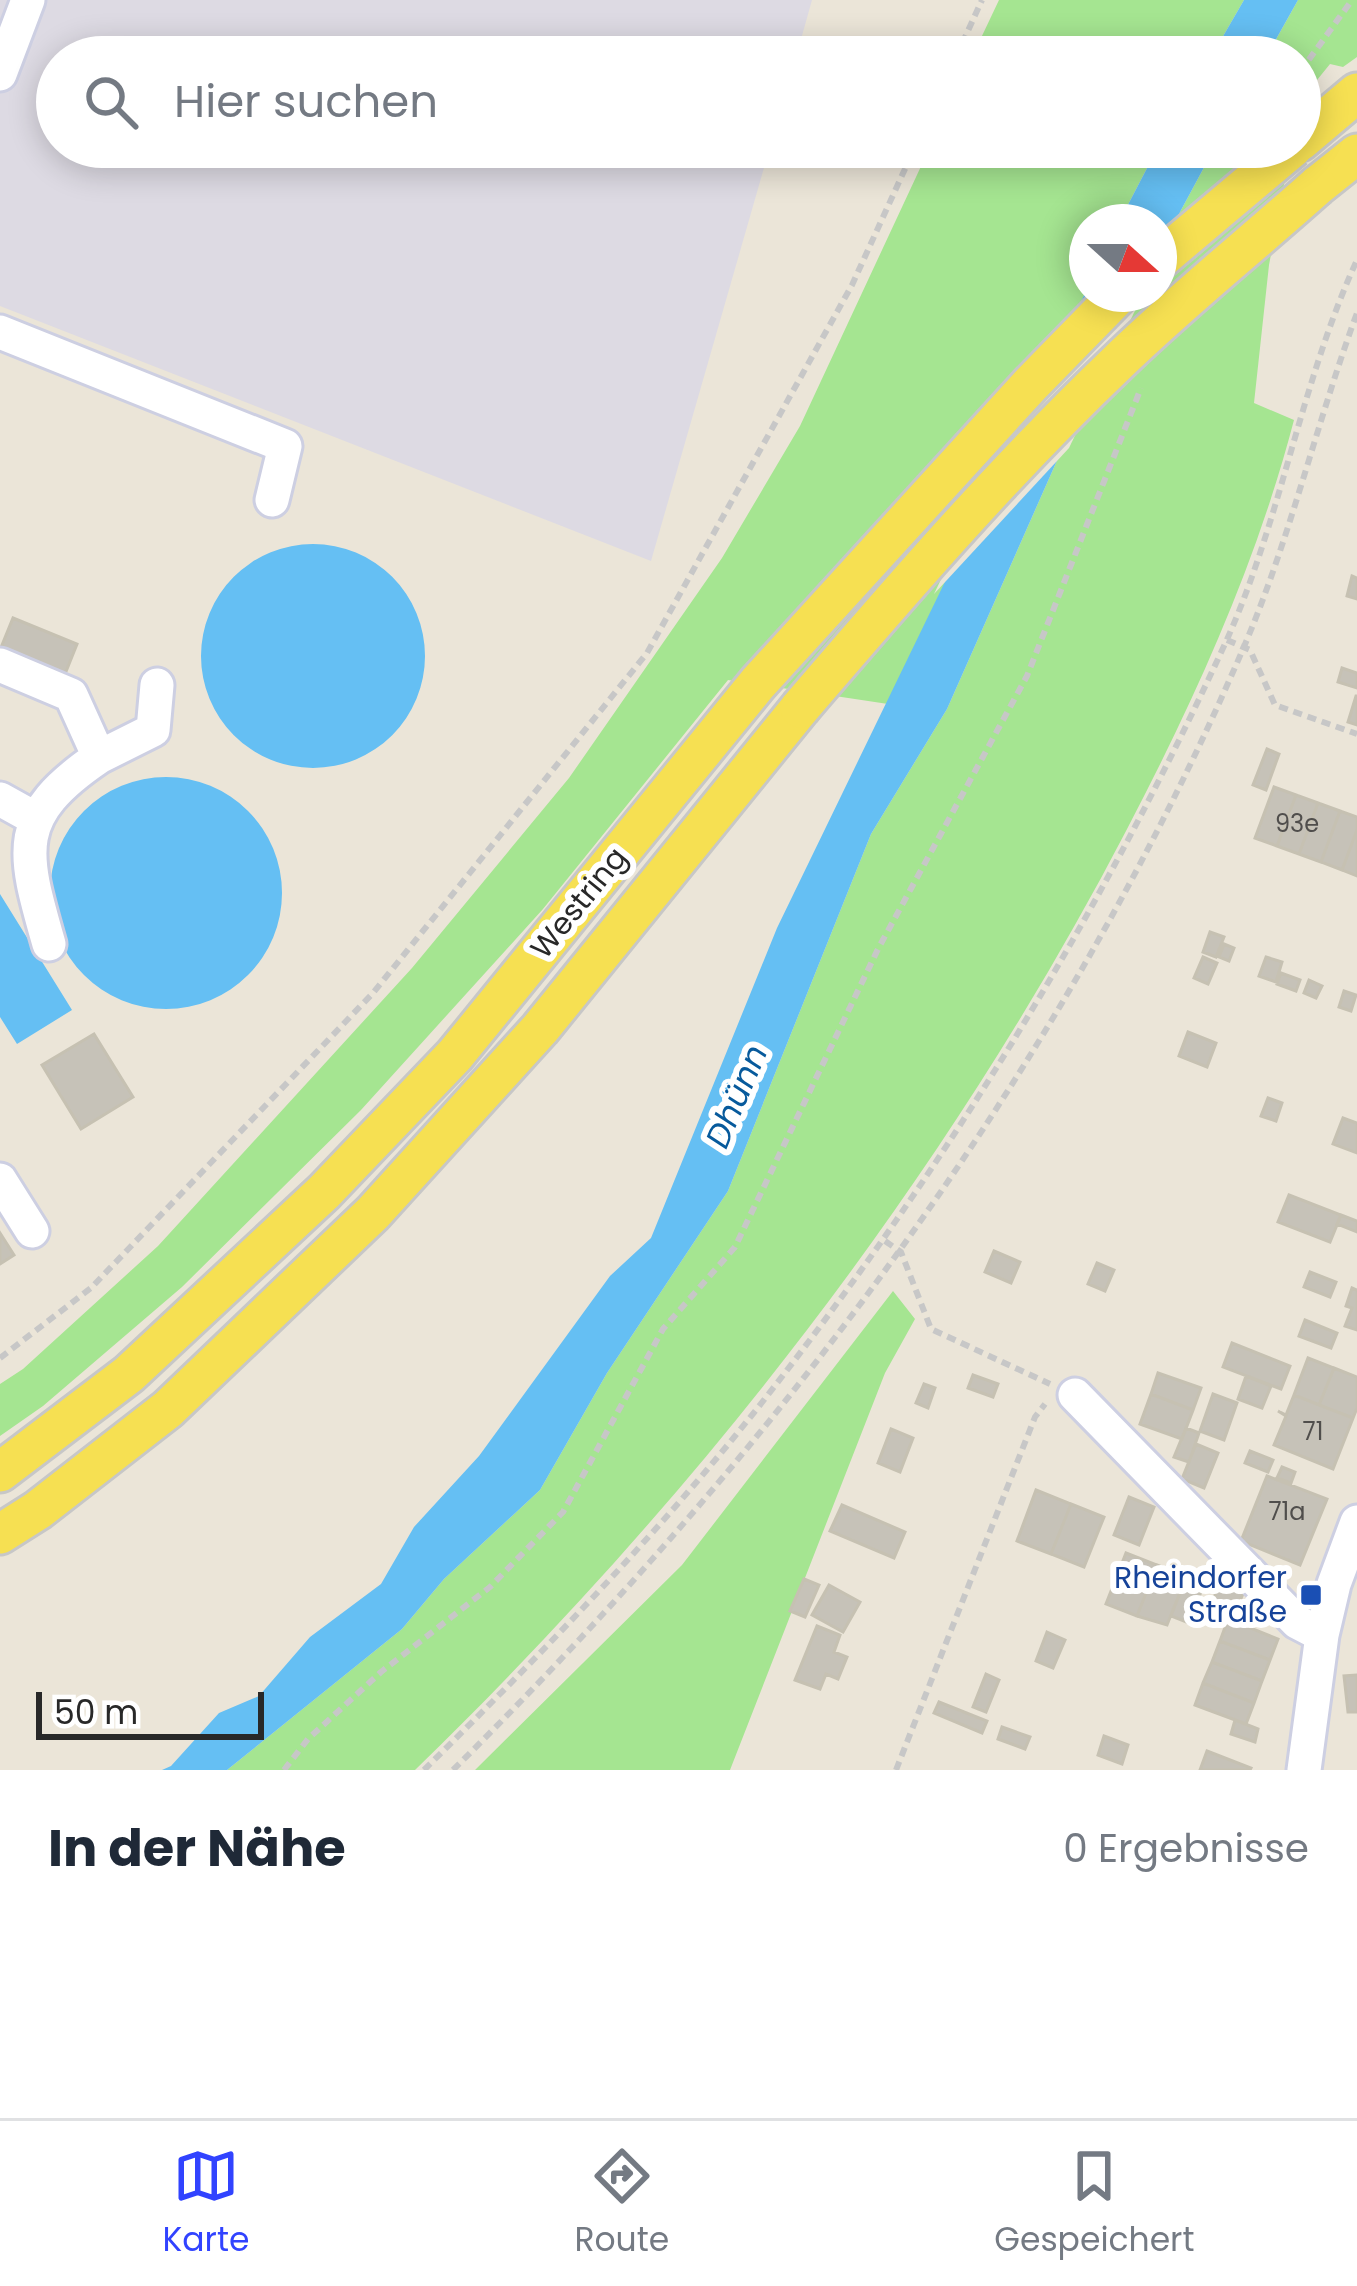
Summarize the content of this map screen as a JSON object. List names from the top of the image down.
{
  "streets": {
    "main road": ["Westring"]
  },
  "water": ["Dhünn"],
  "places": {
    "transit": ["Rheindorfer Straße"]
  },
  "house_numbers": ["93e", "71", "71a"],
  "scale_bar": "50 m",
  "north": "right",
  "page": {
    "search": "Hier suchen",
    "scale": "50 m",
    "heading": ["In der Nähe", "0 Ergebnisse"],
    "nav": ["Karte", "Route", "Gespeichert"]
  }
}
